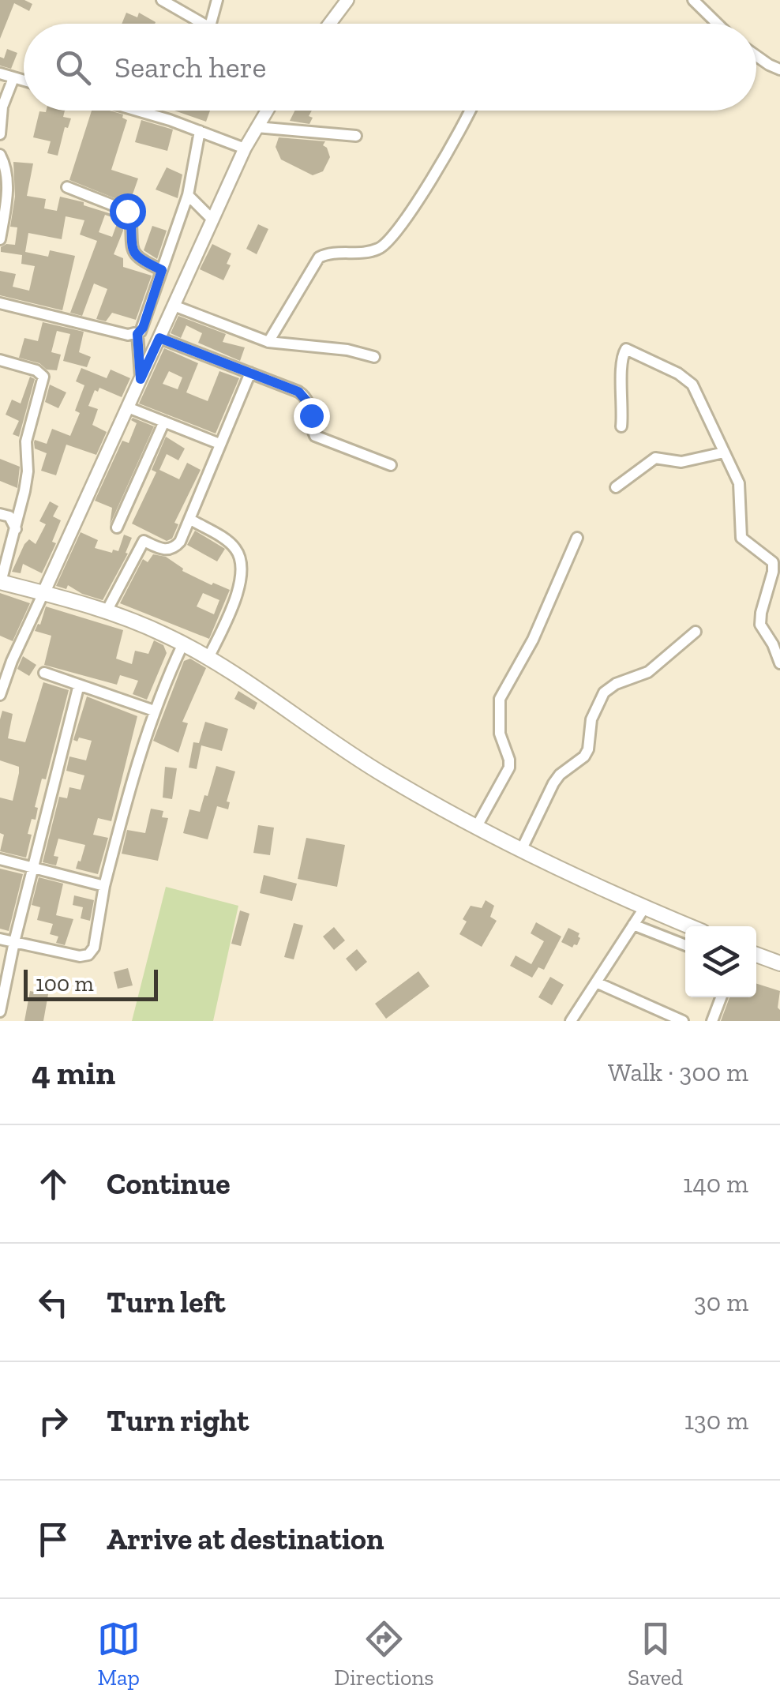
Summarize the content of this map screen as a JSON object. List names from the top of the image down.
{
  "scale_bar": "100 m",
  "page": {
    "search": "Search here",
    "scale": "100 m",
    "heading": ["4 min", "Walk · 300 m"],
    "list": [
      ["Continue", "140 m"],
      ["Turn left", "30 m"],
      ["Turn right", "130 m"],
      "Arrive at destination"
    ],
    "nav": ["Map", "Directions", "Saved"]
  }
}
